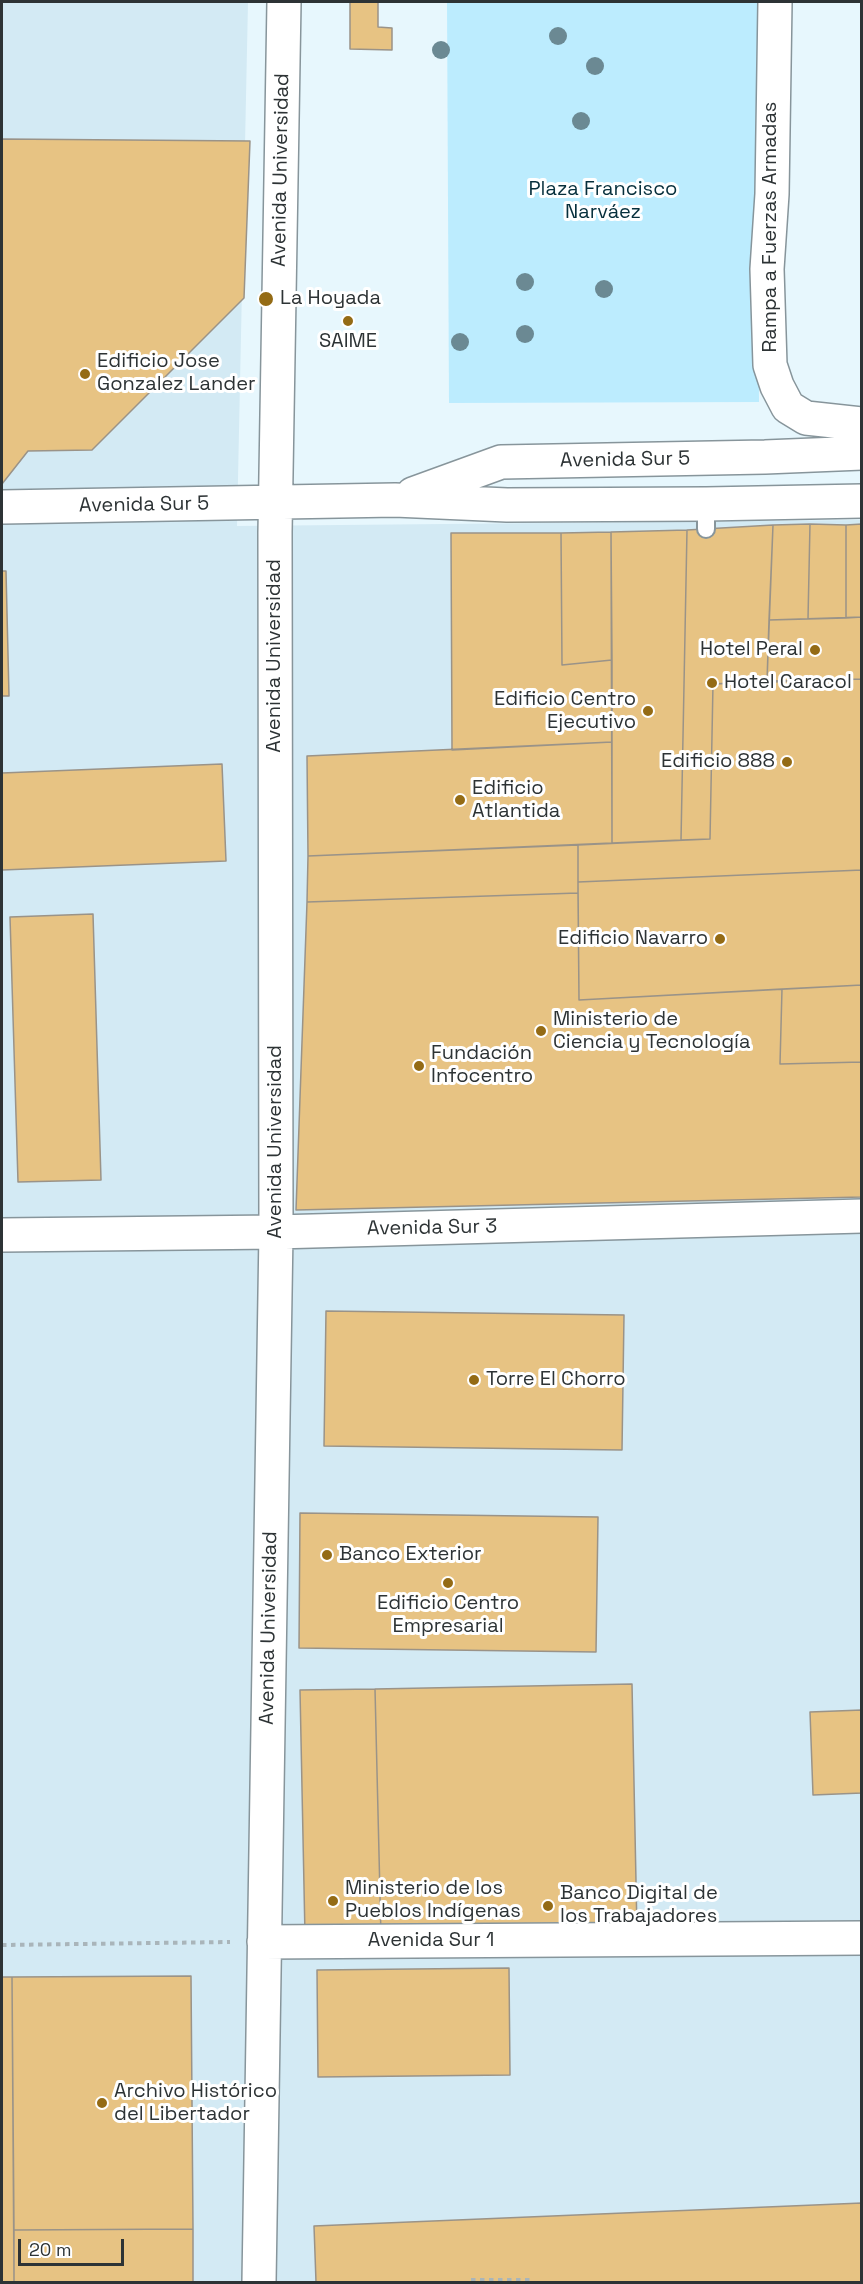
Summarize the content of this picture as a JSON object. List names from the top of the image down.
{
  "streets": {
    "street": [
      "Avenida Universidad",
      "Rampa a Fuerzas Armadas",
      "Avenida Sur 5",
      "Avenida Sur 3",
      "Avenida Sur 1"
    ]
  },
  "crossings": [
    ["Avenida Universidad", "Avenida Sur 5"],
    ["Avenida Universidad", "Avenida Sur 3"],
    ["Avenida Universidad", "Avenida Sur 1"]
  ],
  "parks": ["Plaza Francisco Narváez"],
  "places": [
    "La Hoyada",
    "SAIME",
    "Edificio Jose Gonzalez Lander",
    "Hotel Peral",
    "Hotel Caracol",
    "Edificio Centro Ejecutivo",
    "Edificio 888",
    "Edificio Atlantida",
    "Edificio Navarro",
    "Ministerio de Ciencia y Tecnología",
    "Fundación Infocentro",
    "Torre El Chorro",
    "Banco Exterior",
    "Edificio Centro Empresarial",
    "Ministerio de los Pueblos Indígenas",
    "Banco Digital de los Trabajadores",
    "Archivo Histórico del Libertador"
  ],
  "scale_bar": "20 m"
}
